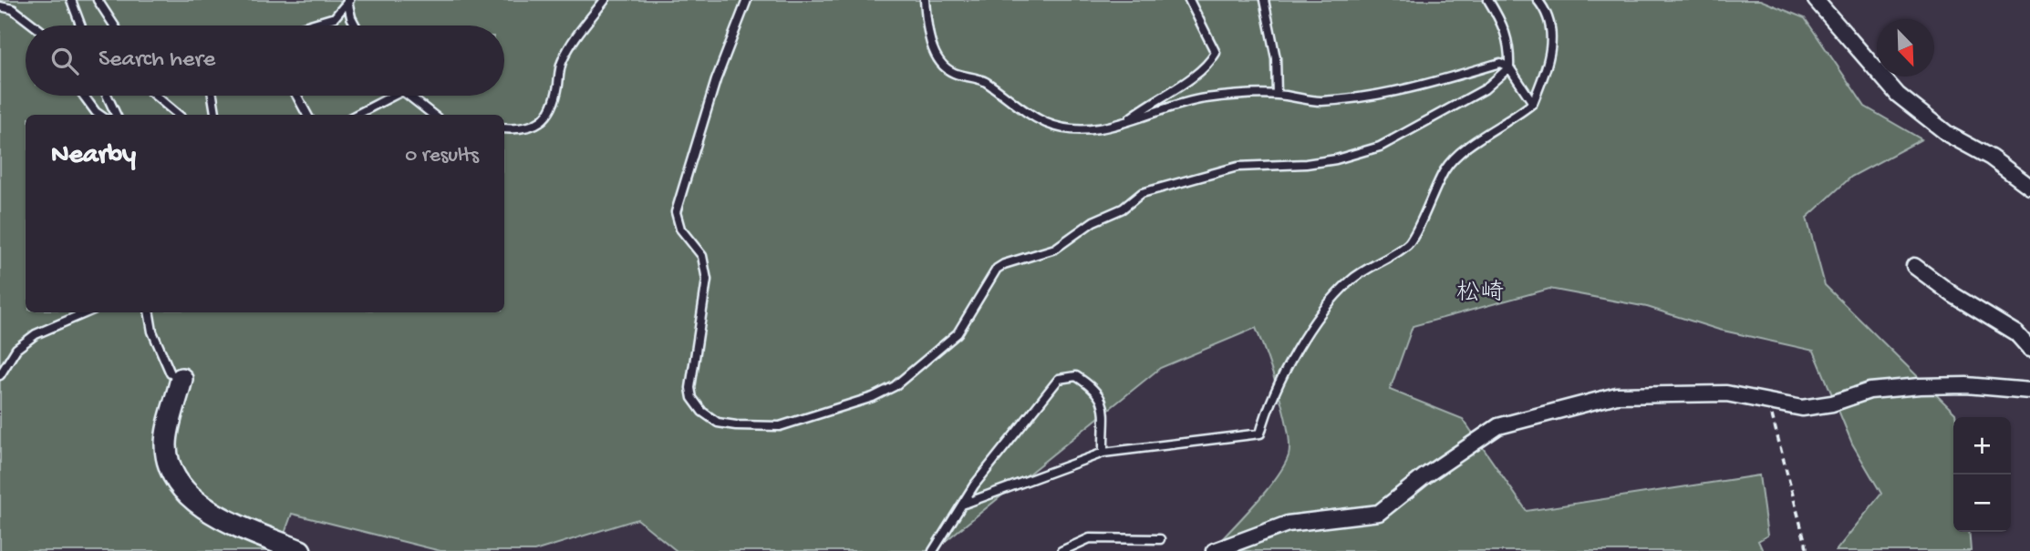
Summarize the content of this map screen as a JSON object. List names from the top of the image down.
{
  "districts": ["松崎"],
  "north": "bottom right",
  "page": {
    "search": "Search here",
    "heading": ["Nearby", "0 results"],
    "map_buttons": ["+", "−"]
  }
}
